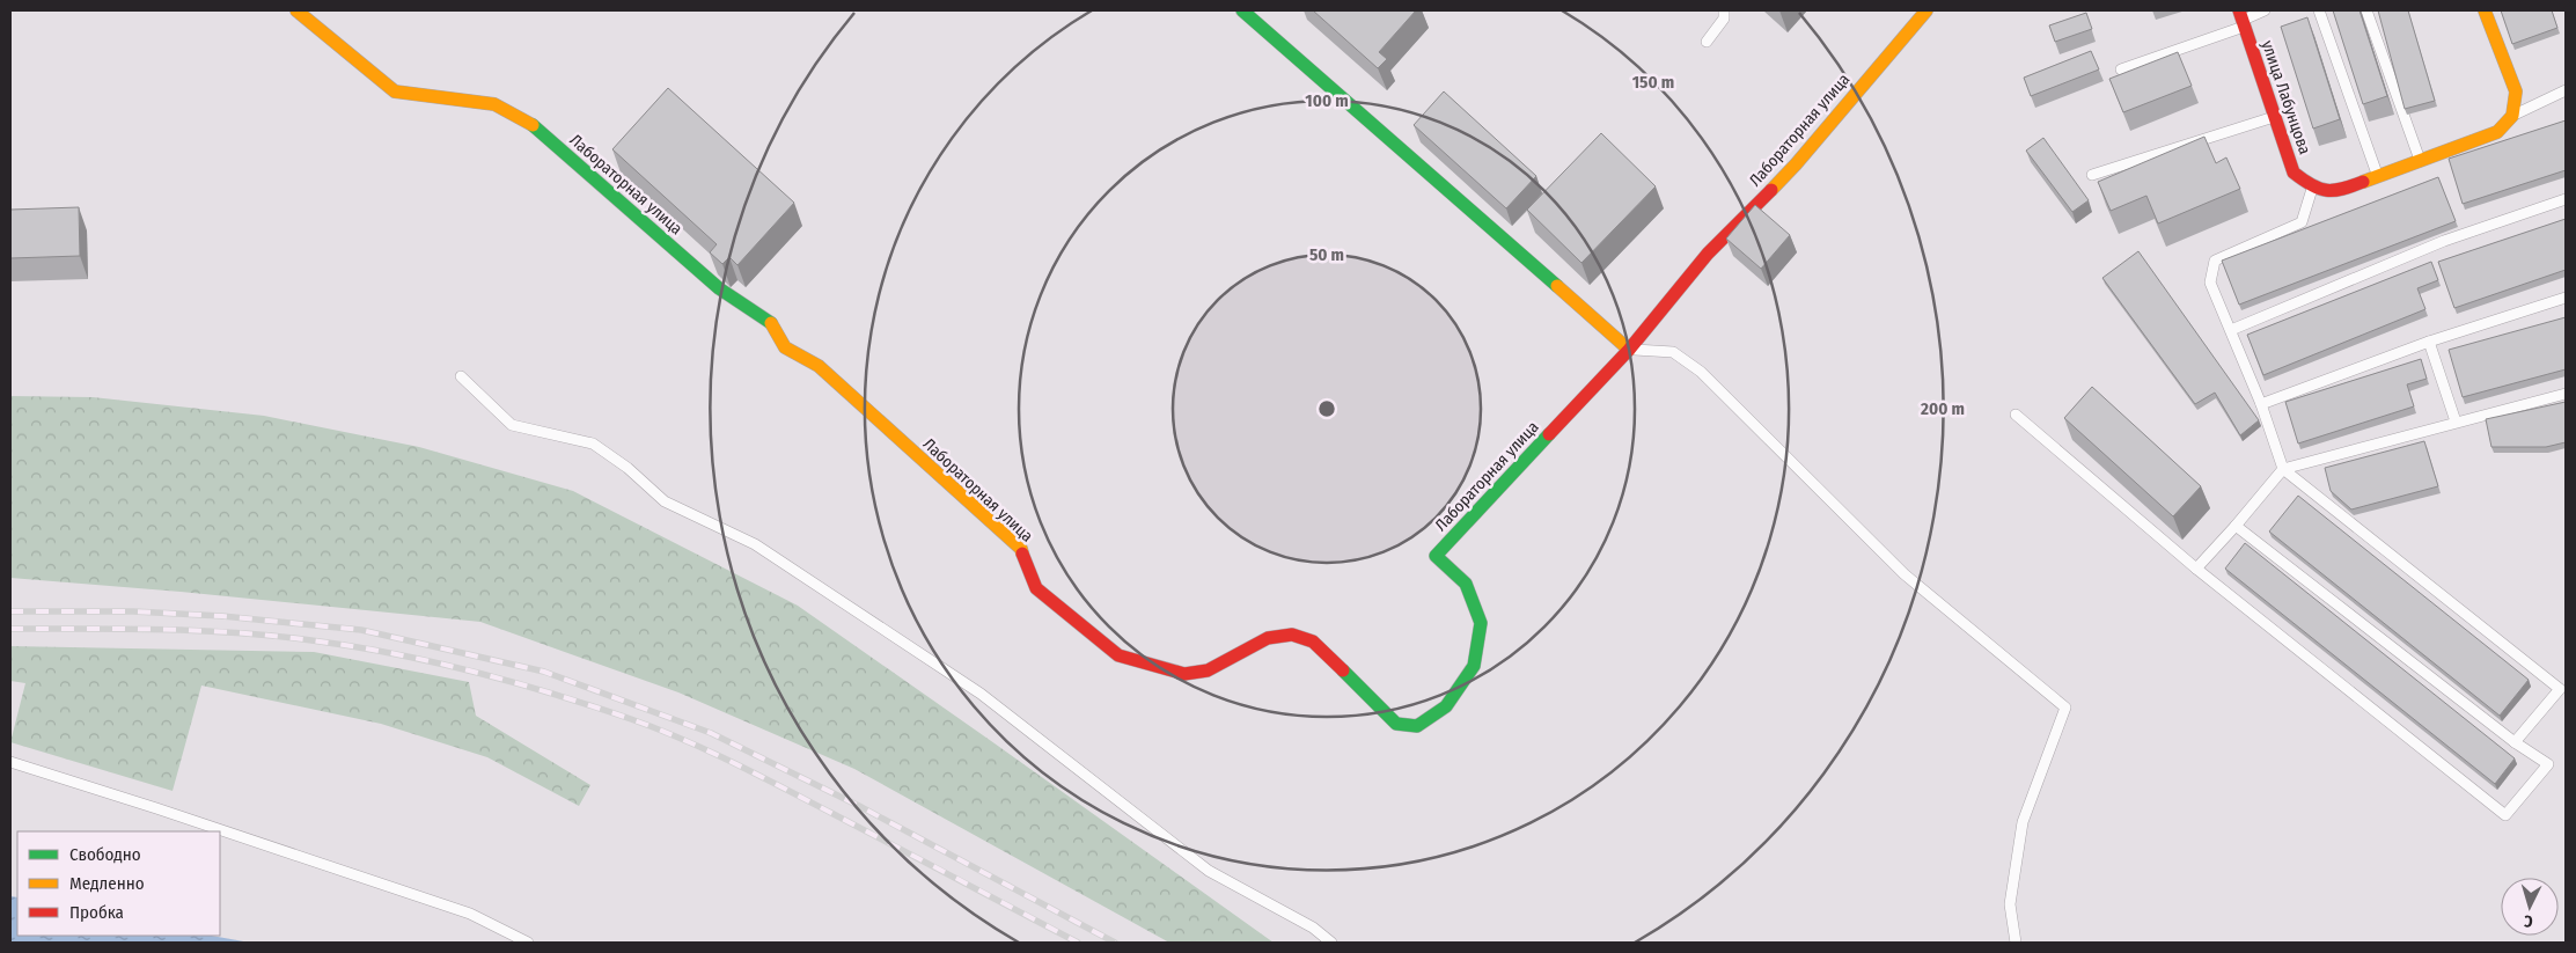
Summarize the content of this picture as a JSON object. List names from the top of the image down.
{
  "streets": {
    "street": ["улица Лабунцова", "Лабораторная улица"]
  },
  "legend": ["Свободно", "Медленно", "Пробка"],
  "north": "bottom",
  "rings": [
    "150 m",
    "100 m",
    "50 m",
    "200 m"
  ]
}
